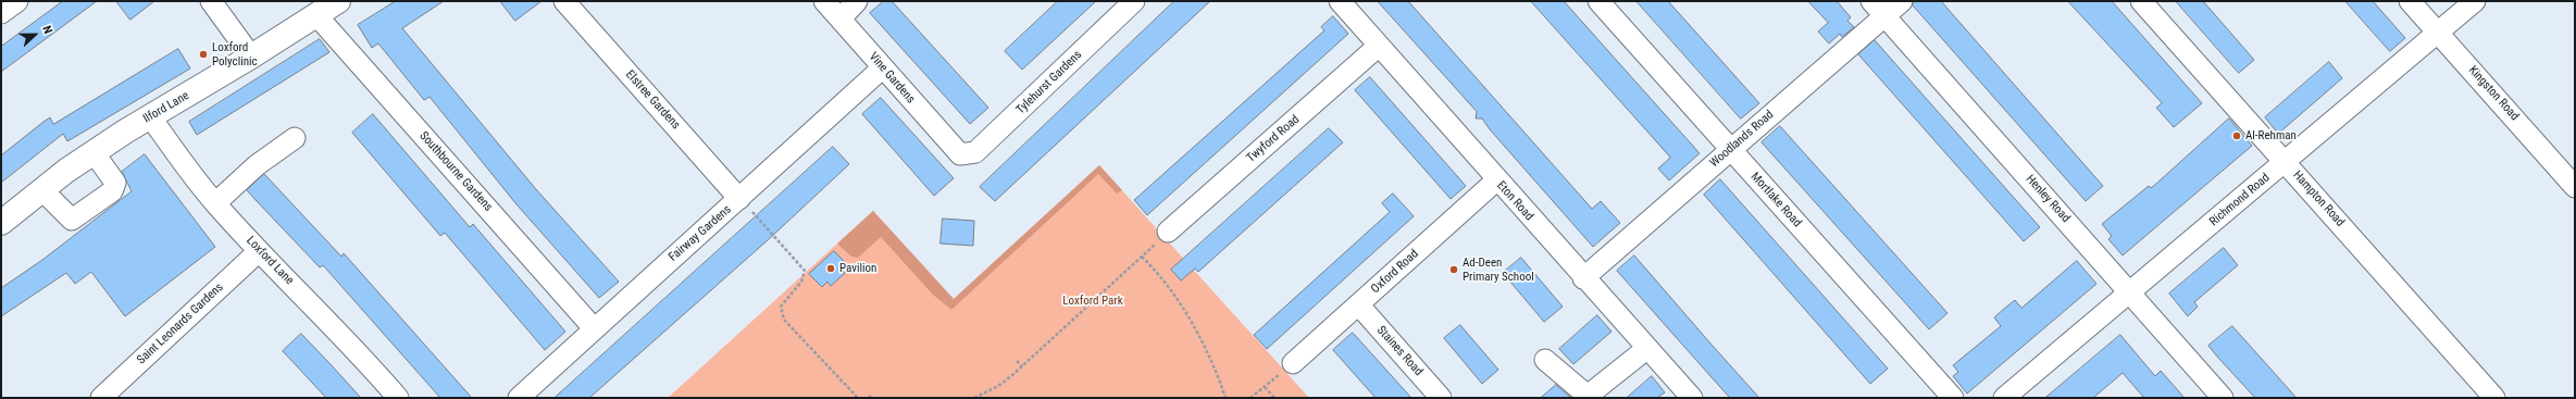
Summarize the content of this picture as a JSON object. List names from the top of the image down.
{
  "streets": {
    "main road": ["Ilford Lane"],
    "street": [
      "Vine Gardens",
      "Tylehurst Gardens",
      "Kingston Road",
      "Elstree Gardens",
      "Twyford Road",
      "Woodlands Road",
      "Southbourne Gardens",
      "Henley Road",
      "Hampton Road",
      "Mortlake Road",
      "Richmond Road",
      "Eton Road",
      "Fairway Gardens",
      "Loxford Lane",
      "Oxford Road",
      "Saint Leonards Gardens",
      "Staines Road"
    ]
  },
  "crossings": [
    ["Vine Gardens", "Tylehurst Gardens"],
    ["Vine Gardens", "Fairway Gardens"],
    ["Kingston Road", "Richmond Road"],
    ["Elstree Gardens", "Fairway Gardens"],
    ["Ilford Lane", "Southbourne Gardens"],
    ["Ilford Lane", "Loxford Lane"],
    ["Twyford Road", "Eton Road"],
    ["Woodlands Road", "Henley Road"],
    ["Woodlands Road", "Mortlake Road"],
    ["Woodlands Road", "Eton Road"],
    ["Southbourne Gardens", "Fairway Gardens"],
    ["Henley Road", "Richmond Road"],
    ["Hampton Road", "Richmond Road"],
    ["Eton Road", "Oxford Road"],
    ["Loxford Lane", "Saint Leonards Gardens"],
    ["Oxford Road", "Staines Road"]
  ],
  "parks": ["Loxford Park"],
  "places": [
    "Loxford Polyclinic",
    "Al-Rehman",
    "Pavilion",
    "Ad-Deen Primary School"
  ],
  "north": "right"
}
